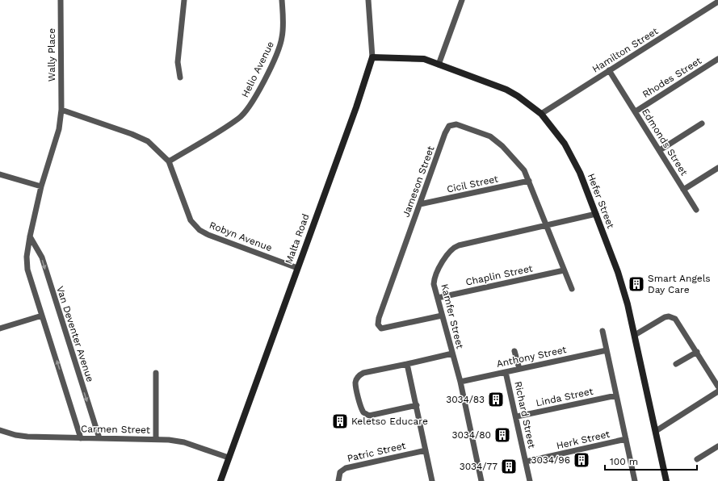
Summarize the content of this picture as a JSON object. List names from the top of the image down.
{
  "streets": {
    "street": [
      "Hamilton Street",
      "Wally Place",
      "Helio Avenue",
      "Rhodes Street",
      "Edmonds Street",
      "Jameson Street",
      "Cicil Street",
      "Hefer Street",
      "Robyn Avenue",
      "Malta Road",
      "Chaplin Street",
      "Kamfer Street",
      "Van Deventer Avenue",
      "Anthony Street",
      "Linda Street",
      "Richard Street",
      "Carmen Street",
      "Herk Street",
      "Patric Street"
    ]
  },
  "crossings": [
    ["Hamilton Street", "Edmonds Street"],
    ["Hamilton Street", "Hefer Street"],
    ["Wally Place", "Robyn Avenue"],
    ["Helio Avenue", "Robyn Avenue"],
    ["Rhodes Street", "Edmonds Street"],
    ["Jameson Street", "Cicil Street"],
    ["Jameson Street", "Kamfer Street"],
    ["Hefer Street", "Malta Road"],
    ["Hefer Street", "Kamfer Street"],
    ["Robyn Avenue", "Malta Road"],
    ["Malta Road", "Carmen Street"],
    ["Chaplin Street", "Kamfer Street"],
    ["Kamfer Street", "Anthony Street"],
    ["Van Deventer Avenue", "Carmen Street"],
    ["Anthony Street", "Richard Street"],
    ["Linda Street", "Richard Street"],
    ["Richard Street", "Herk Street"]
  ],
  "places": {
    "building": [
      "Smart Angels Day Care",
      "3034/83",
      "Keletso Educare",
      "3034/80",
      "3034/96",
      "3034/77"
    ]
  },
  "scale_bar": "100 m"
}
